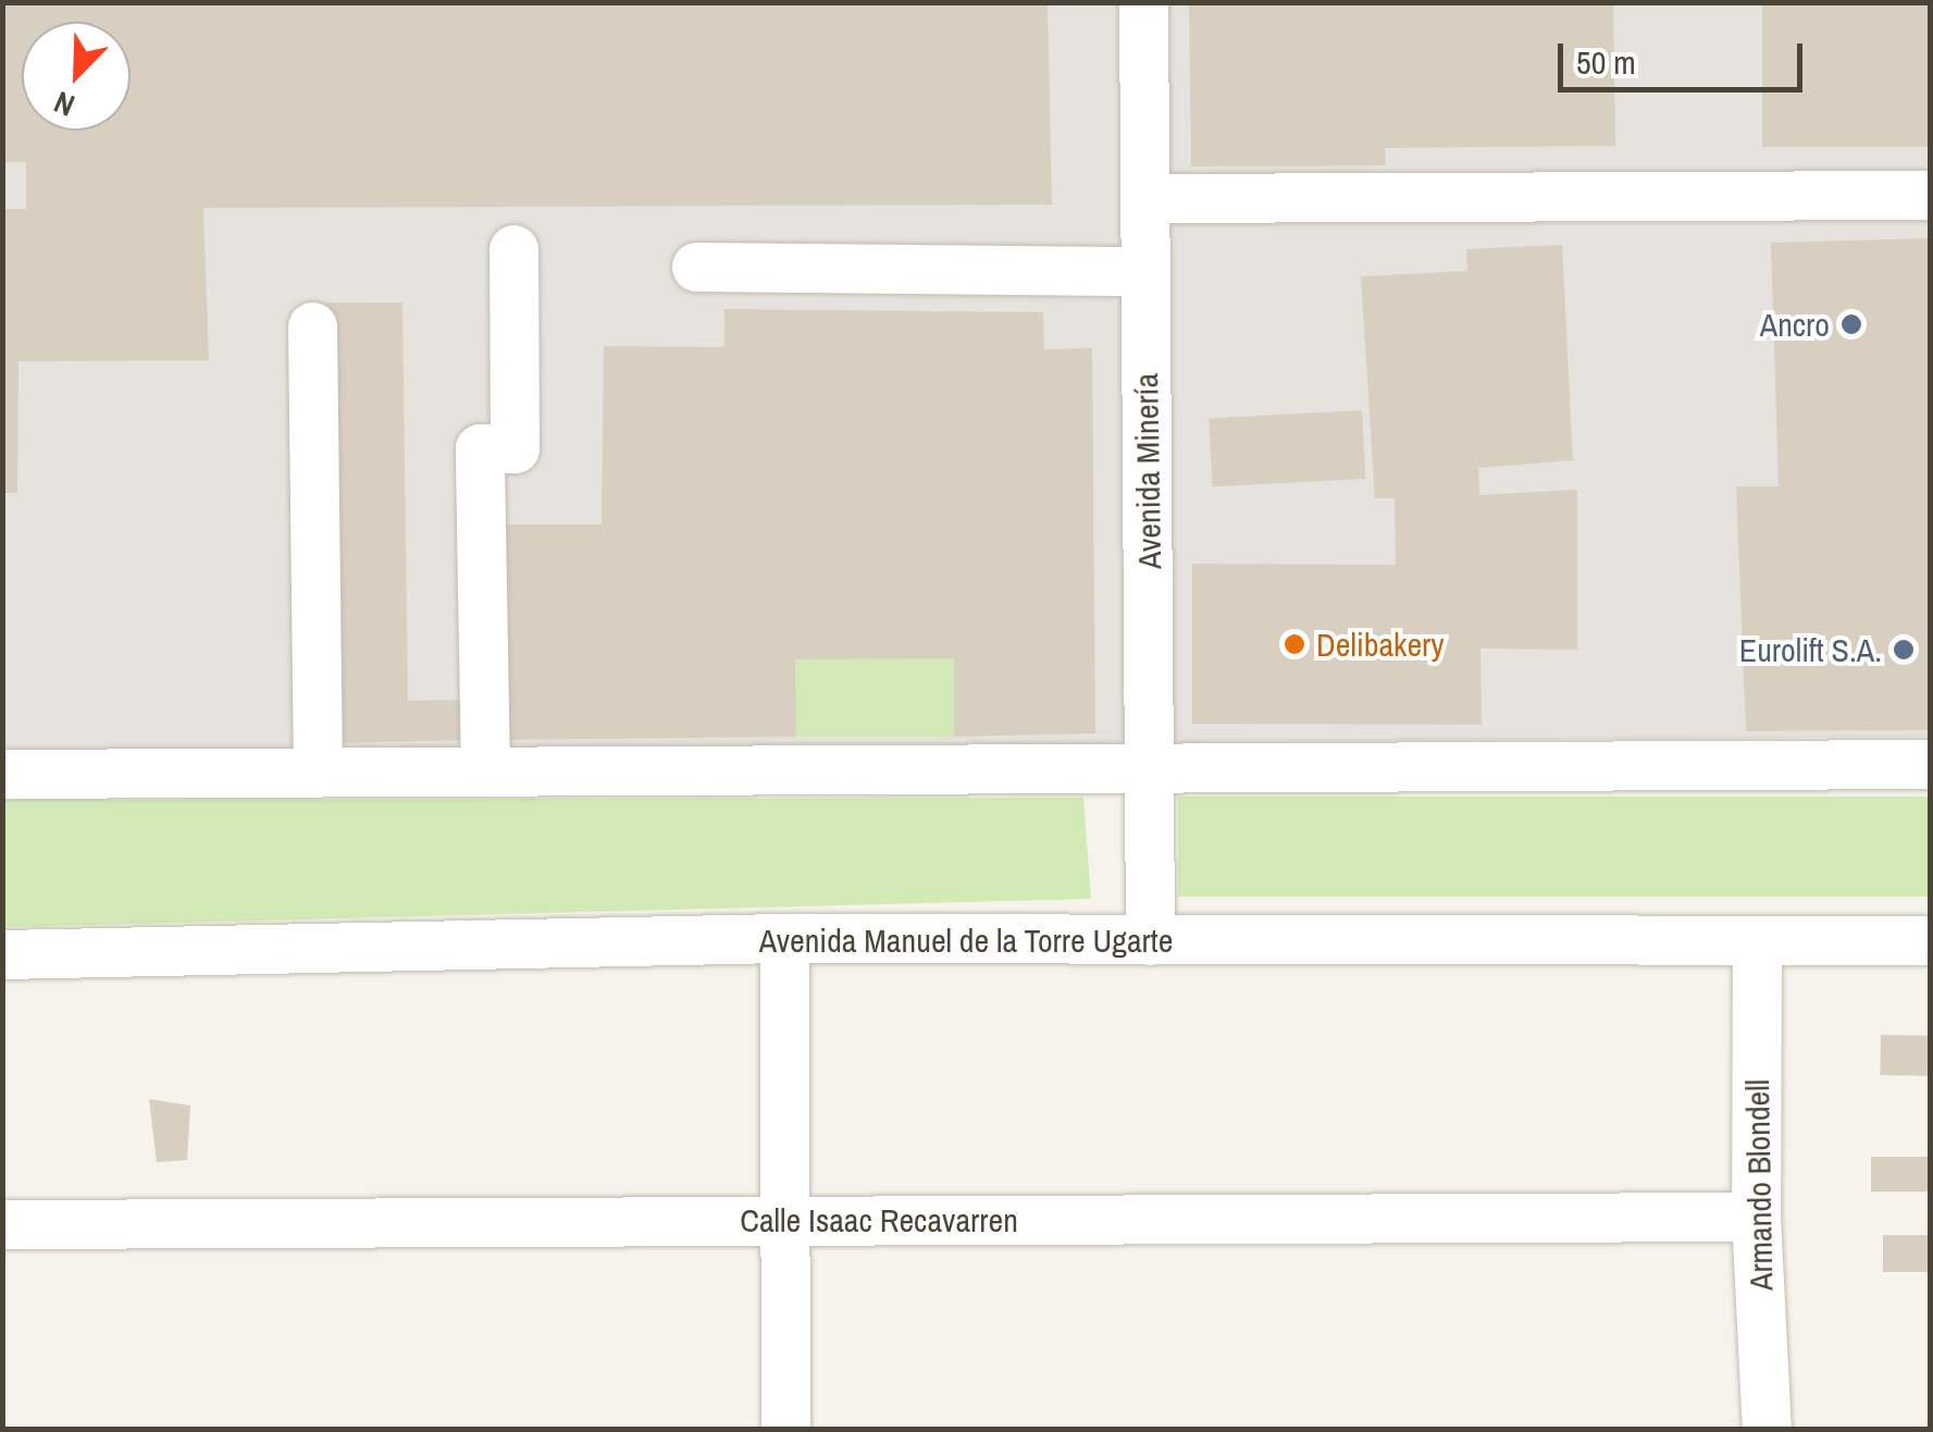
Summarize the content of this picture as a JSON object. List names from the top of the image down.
{
  "streets": {
    "street": [
      "Avenida Minería",
      "Avenida Manuel de la Torre Ugarte",
      "Armando Blondell",
      "Calle Isaac Recavarren"
    ]
  },
  "crossings": [
    ["Avenida Minería", "Avenida Manuel de la Torre Ugarte"],
    ["Avenida Manuel de la Torre Ugarte", "Armando Blondell"],
    ["Armando Blondell", "Calle Isaac Recavarren"]
  ],
  "places": ["Ancro", "Delibakery", "Eurolift S.A."],
  "scale_bar": "50 m",
  "north": "bottom left"
}
